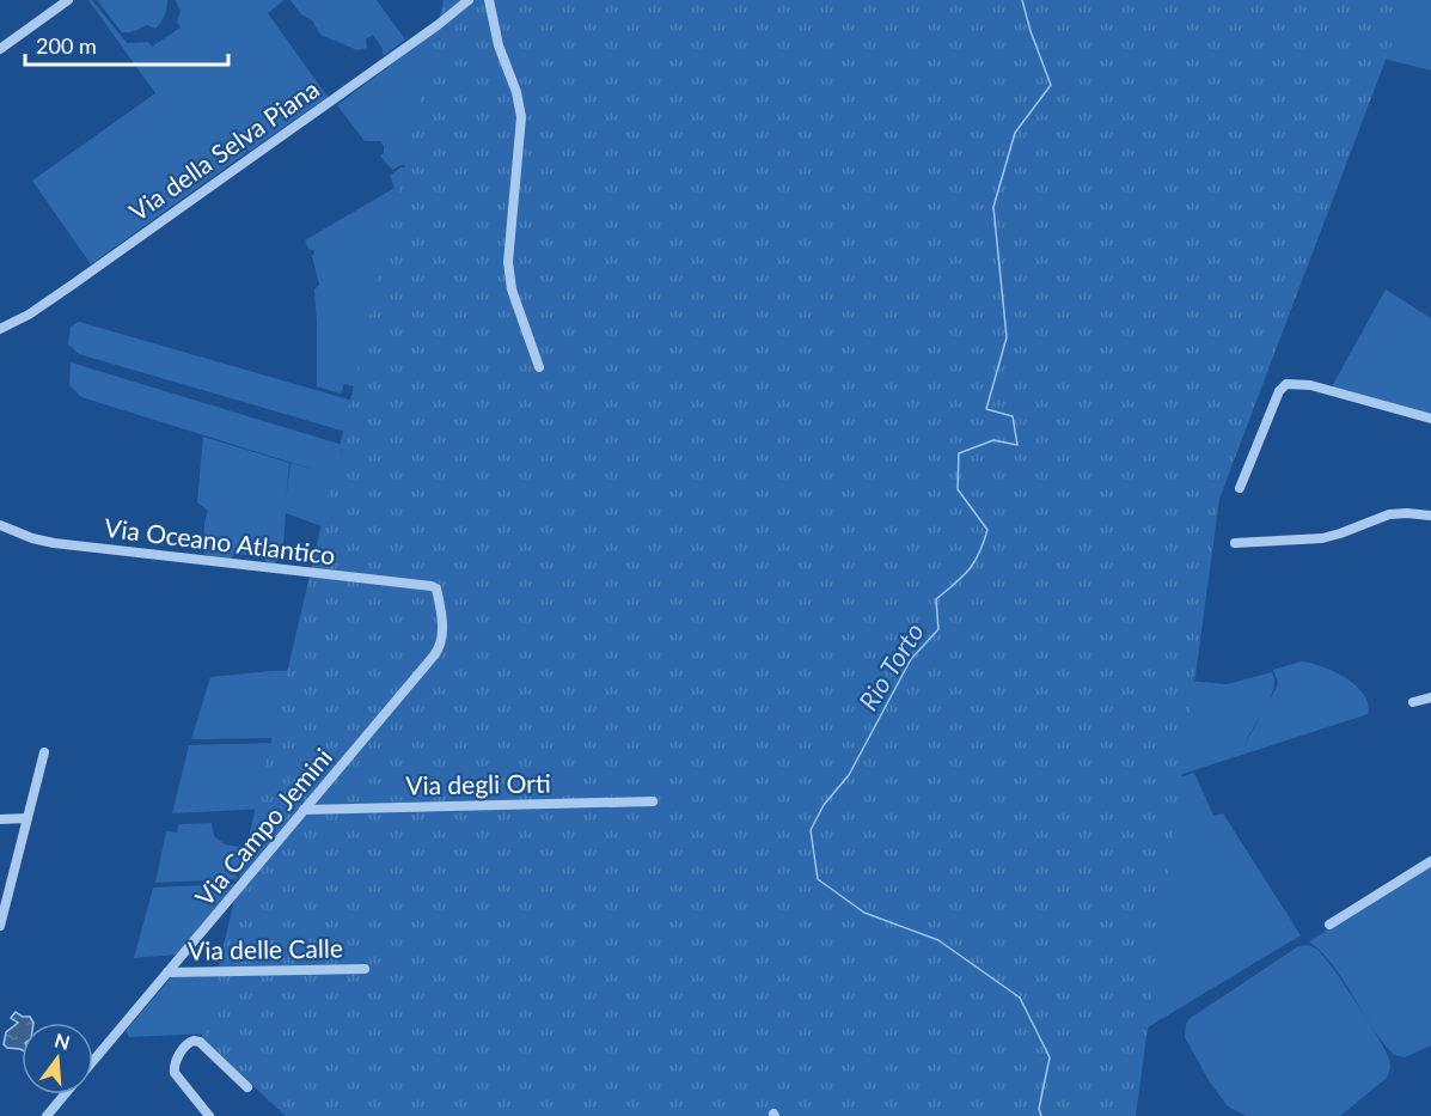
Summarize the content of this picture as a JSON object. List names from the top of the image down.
{
  "streets": {
    "street": [
      "Via della Selva Piana",
      "Via Oceano Atlantico",
      "Via degli Orti",
      "Via Campo Jemini",
      "Via delle Calle"
    ]
  },
  "crossings": [
    ["Via Oceano Atlantico", "Via Campo Jemini"],
    ["Via degli Orti", "Via Campo Jemini"],
    ["Via Campo Jemini", "Via delle Calle"]
  ],
  "water": ["Rio Torto"],
  "scale_bar": "200 m",
  "north": "top"
}
